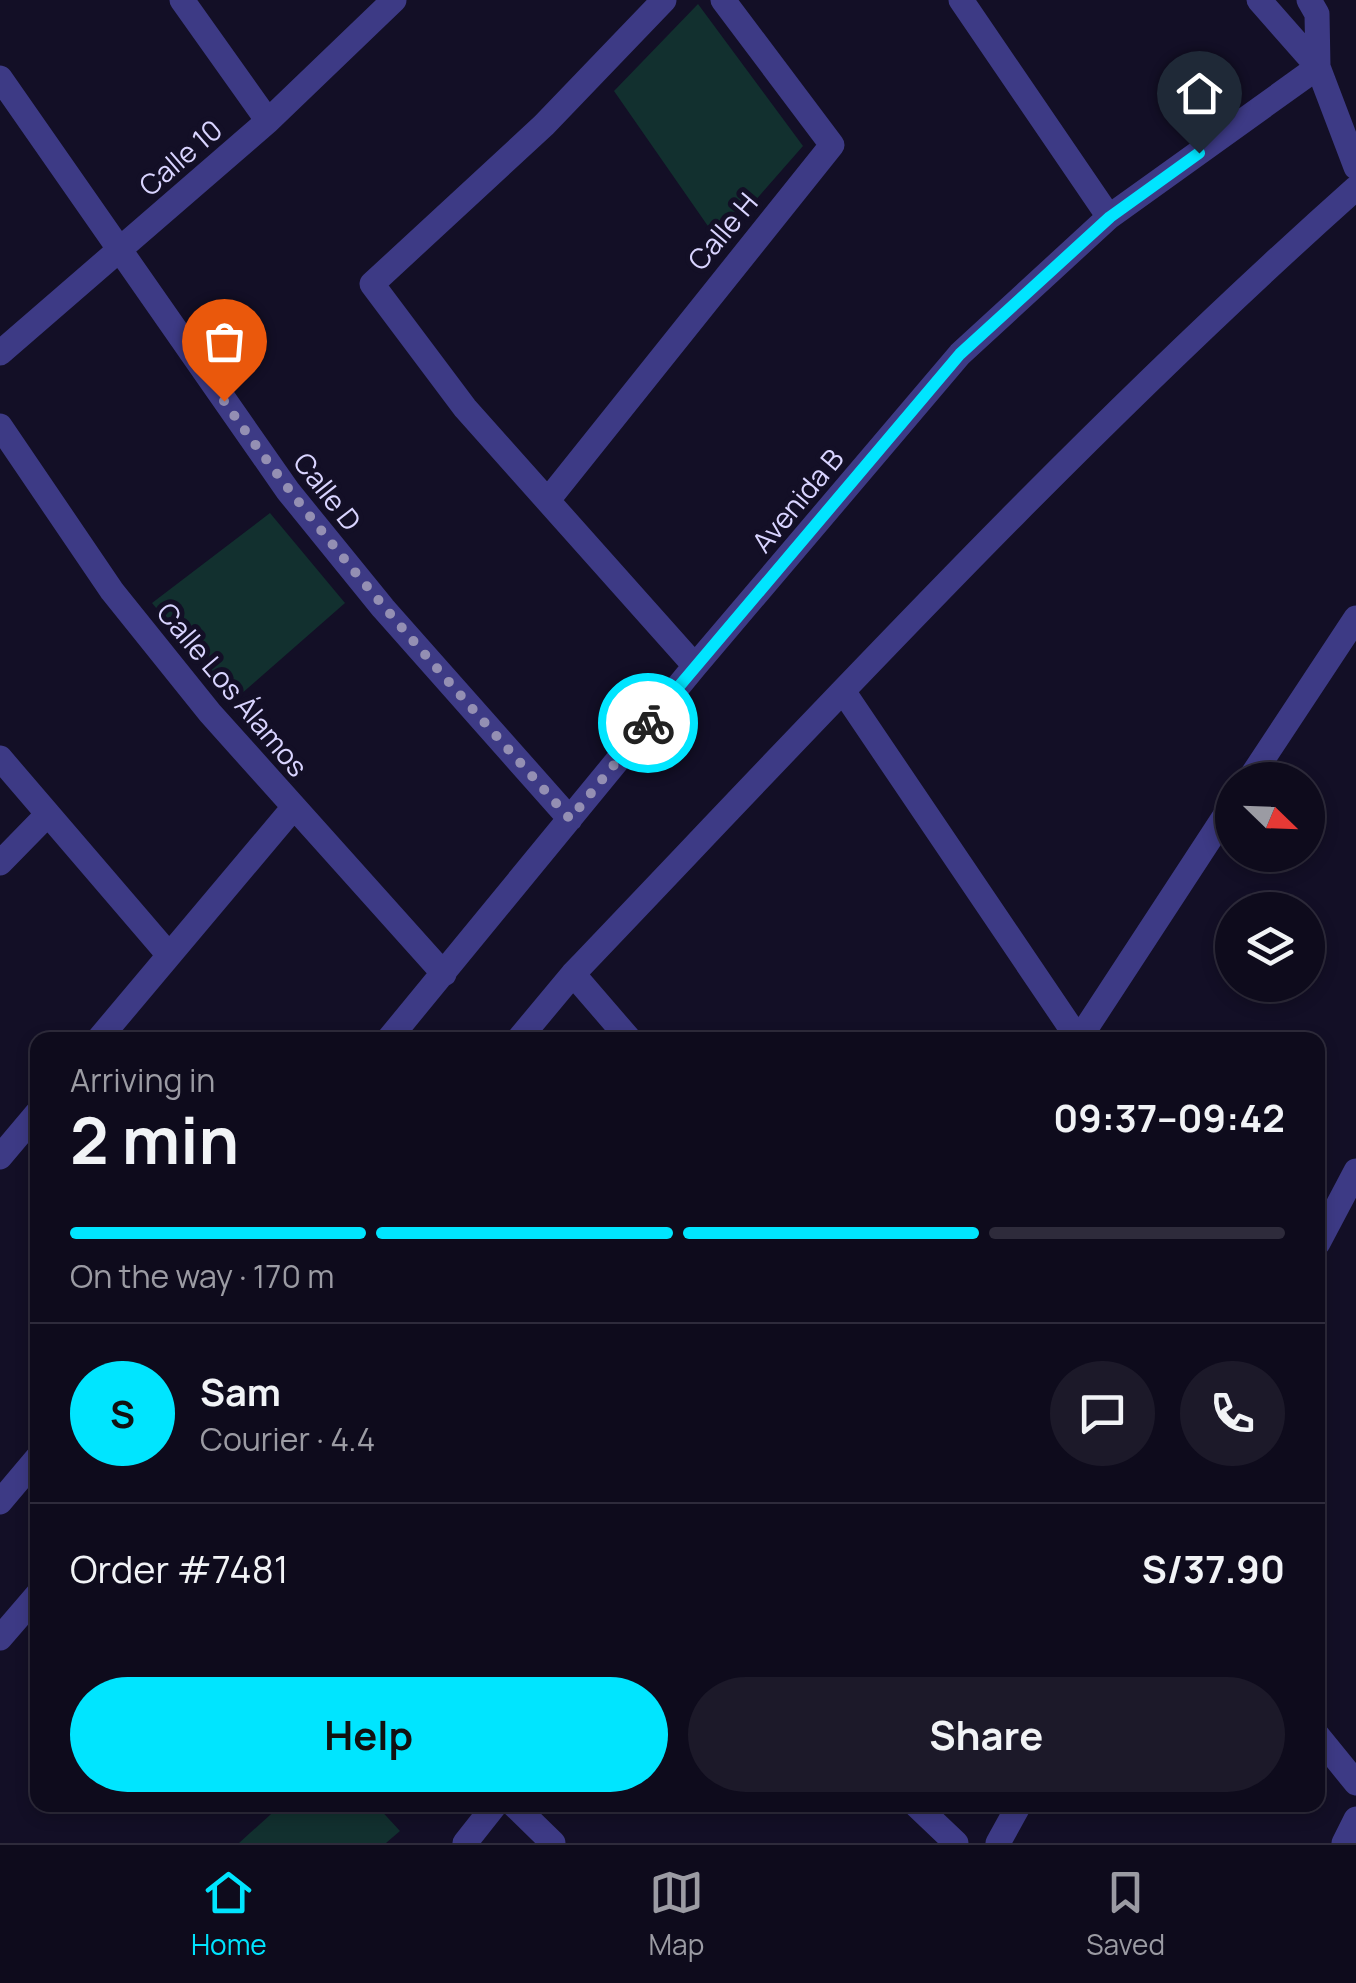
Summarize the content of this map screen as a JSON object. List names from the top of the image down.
{
  "streets": {
    "street": [
      "Calle 10",
      "Calle H",
      "Calle D",
      "Avenida B",
      "Calle Los Álamos"
    ]
  },
  "crossings": [
    ["Calle 10", "Calle D"],
    ["Calle D", "Avenida B"],
    ["Avenida B", "Calle Los Álamos"]
  ],
  "north": "bottom right",
  "page": {
    "heading": ["2 min", "Arriving in", "09:37–09:42"],
    "panel": [
      "Sam",
      "Courier · 4.4",
      "Order #7481",
      "S/37.90"
    ],
    "bar": "On the way · 170 m",
    "round": "S",
    "buttons": ["Help", "Share"],
    "tabs": ["Home", "Map", "Saved"]
  }
}
